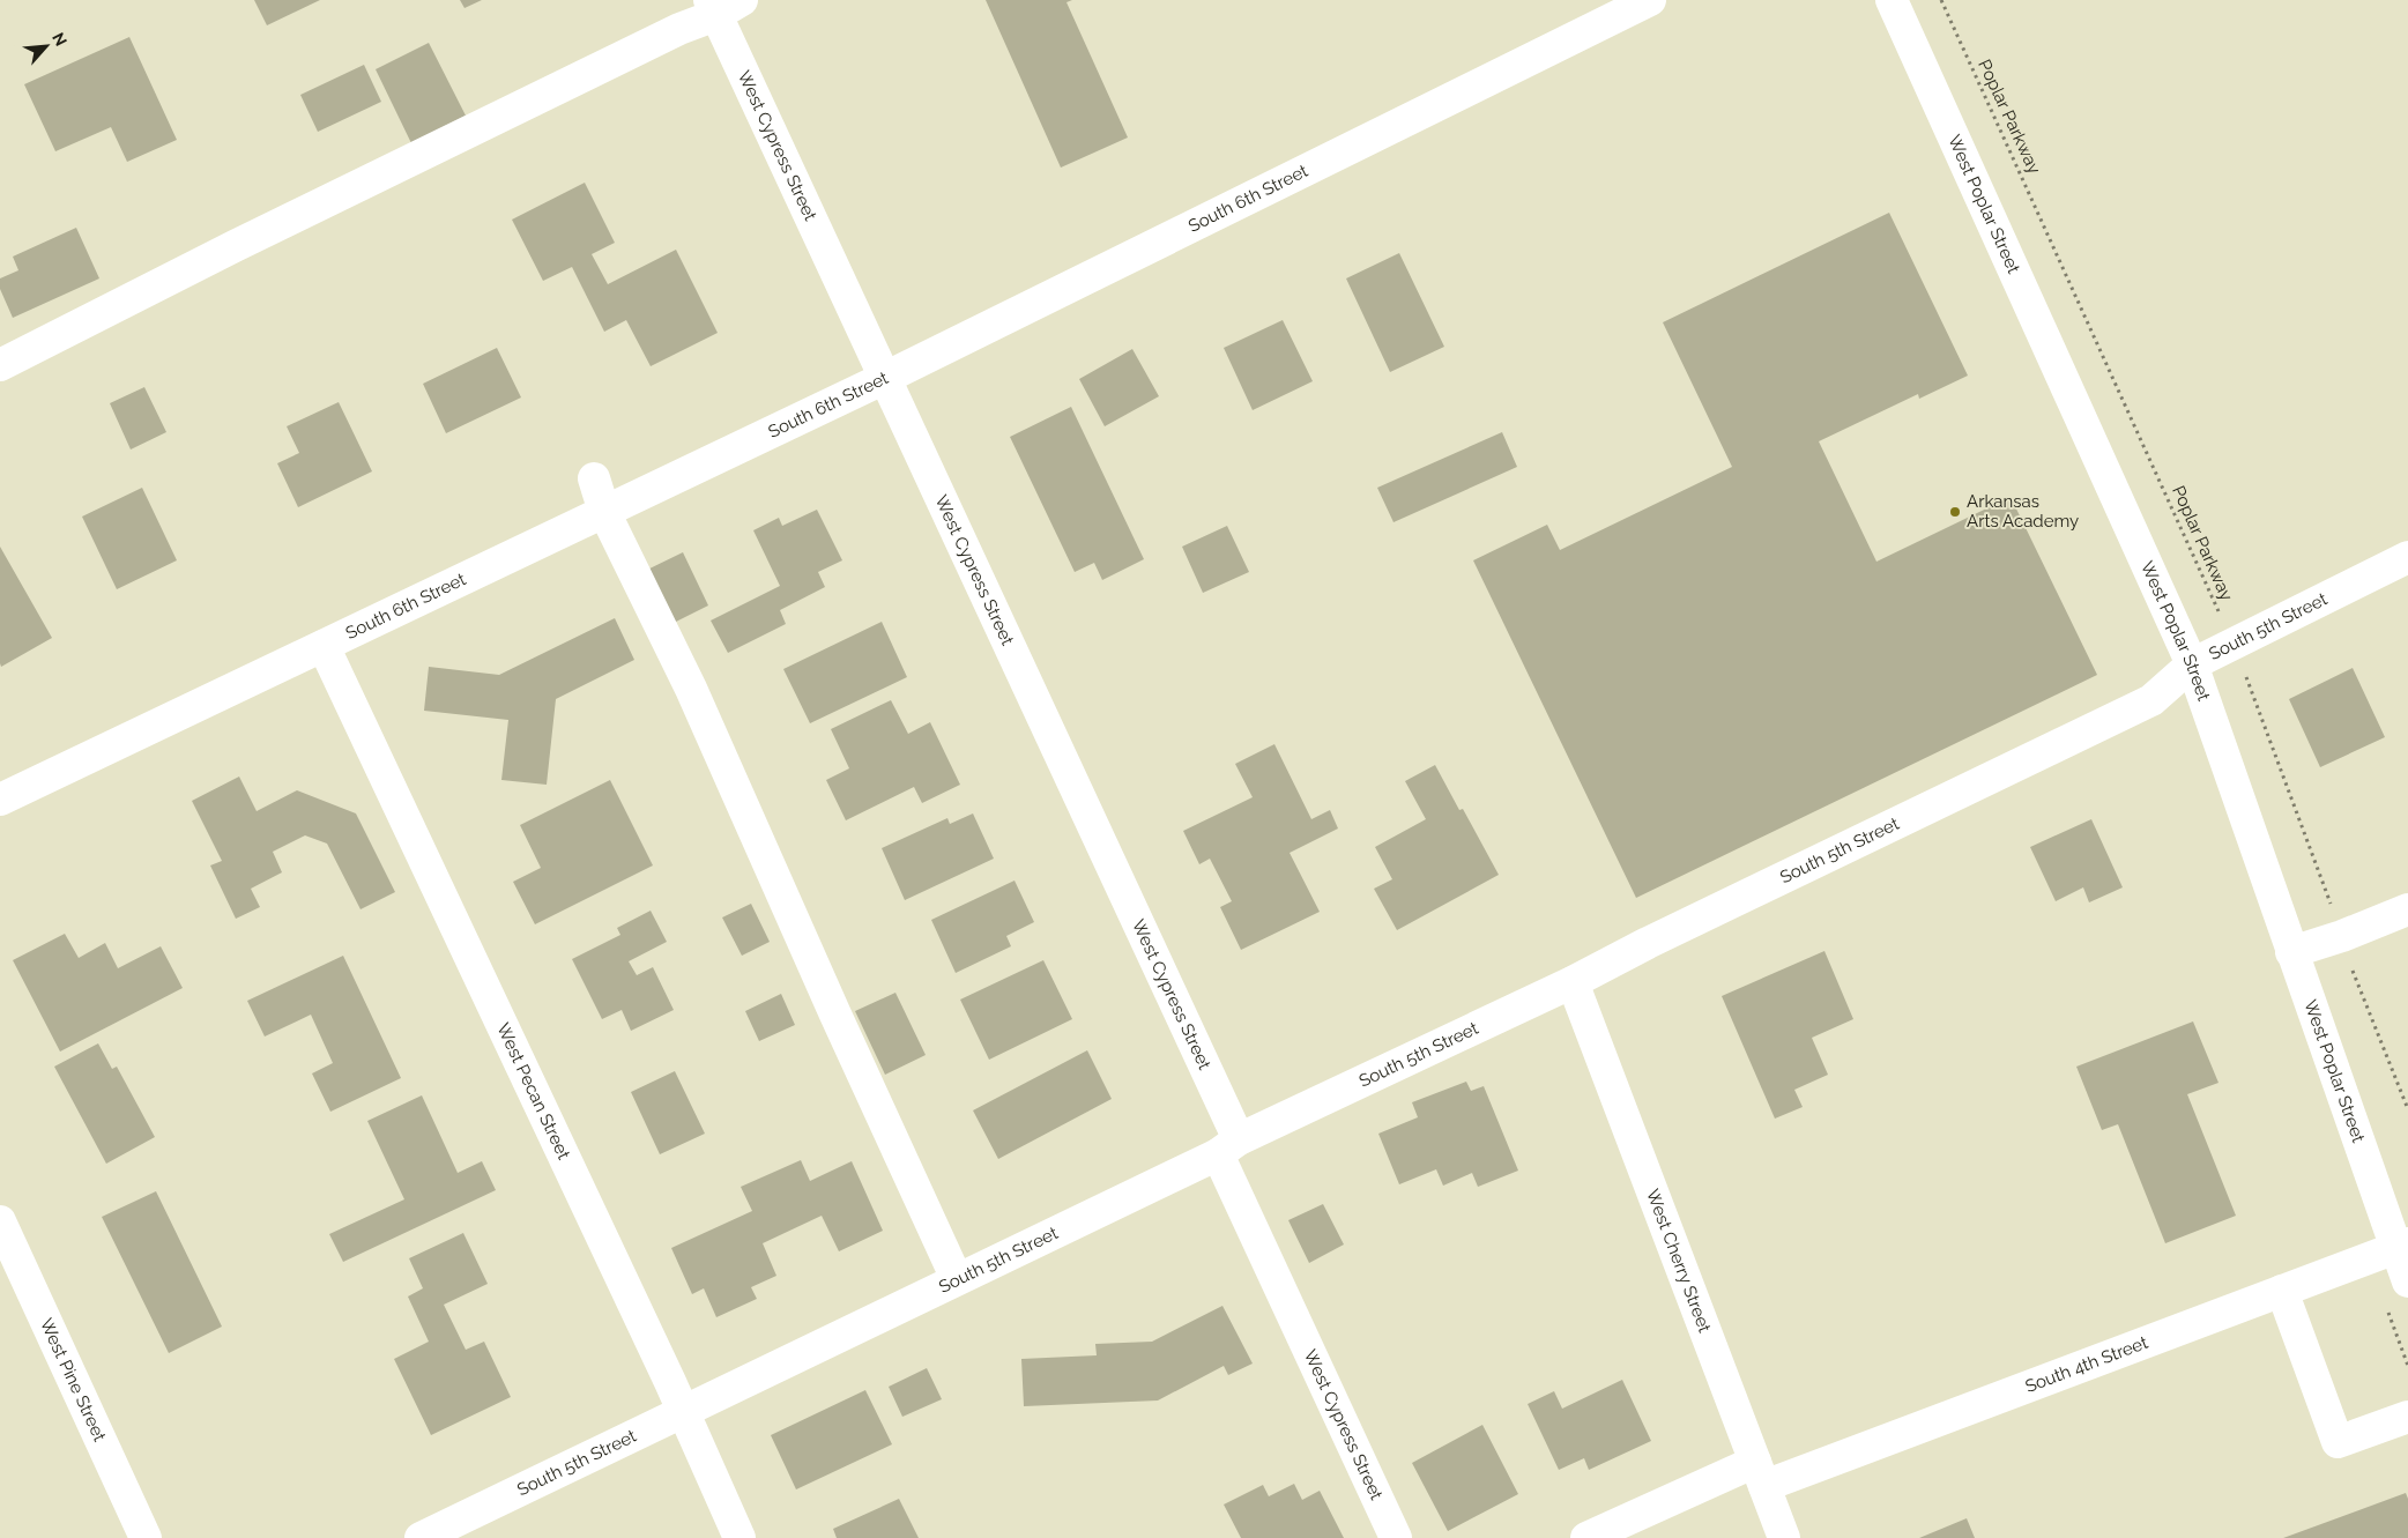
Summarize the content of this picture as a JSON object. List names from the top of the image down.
{
  "streets": {
    "street": [
      "West Cypress Street",
      "South 6th Street",
      "West Poplar Street",
      "South 5th Street",
      "West Pecan Street",
      "West Cherry Street",
      "South 4th Street",
      "West Pine Street"
    ],
    "path": ["Poplar Parkway"]
  },
  "crossings": [
    ["Poplar Parkway", "South 5th Street"],
    ["West Cypress Street", "South 6th Street"],
    ["West Cypress Street", "South 5th Street"],
    ["South 6th Street", "West Pecan Street"],
    ["West Poplar Street", "South 5th Street"],
    ["West Poplar Street", "South 4th Street"],
    ["South 5th Street", "West Pecan Street"],
    ["South 5th Street", "West Cherry Street"],
    ["West Cherry Street", "South 4th Street"]
  ],
  "places": ["Arkansas Arts Academy"],
  "north": "top right"
}
